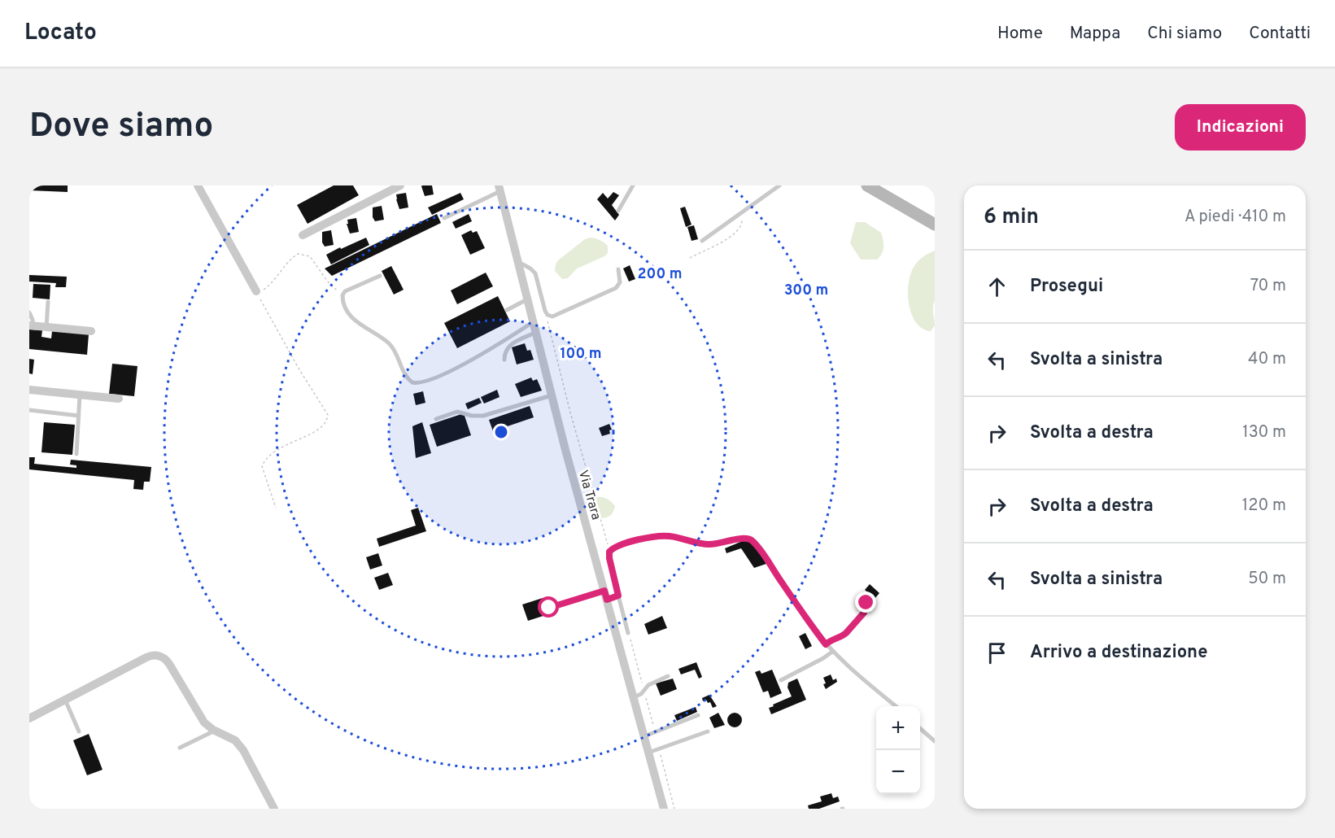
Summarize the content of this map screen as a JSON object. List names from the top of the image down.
{
  "streets": {
    "street": ["Via Trara"]
  },
  "page": {
    "header": "Locato",
    "nav": [
      "Home",
      "Mappa",
      "Chi siamo",
      "Contatti"
    ],
    "buttons": "Indicazioni",
    "title": "Dove siamo",
    "heading": ["6 min", "A piedi · 410 m"],
    "list": [
      ["Prosegui", "70 m"],
      ["Svolta a sinistra", "40 m"],
      ["Svolta a destra", "130 m"],
      ["Svolta a destra", "120 m"],
      ["Svolta a sinistra", "50 m"],
      "Arrivo a destinazione"
    ],
    "map_buttons": ["+", "−"]
  },
  "rings": ["200 m", "300 m", "100 m"]
}
